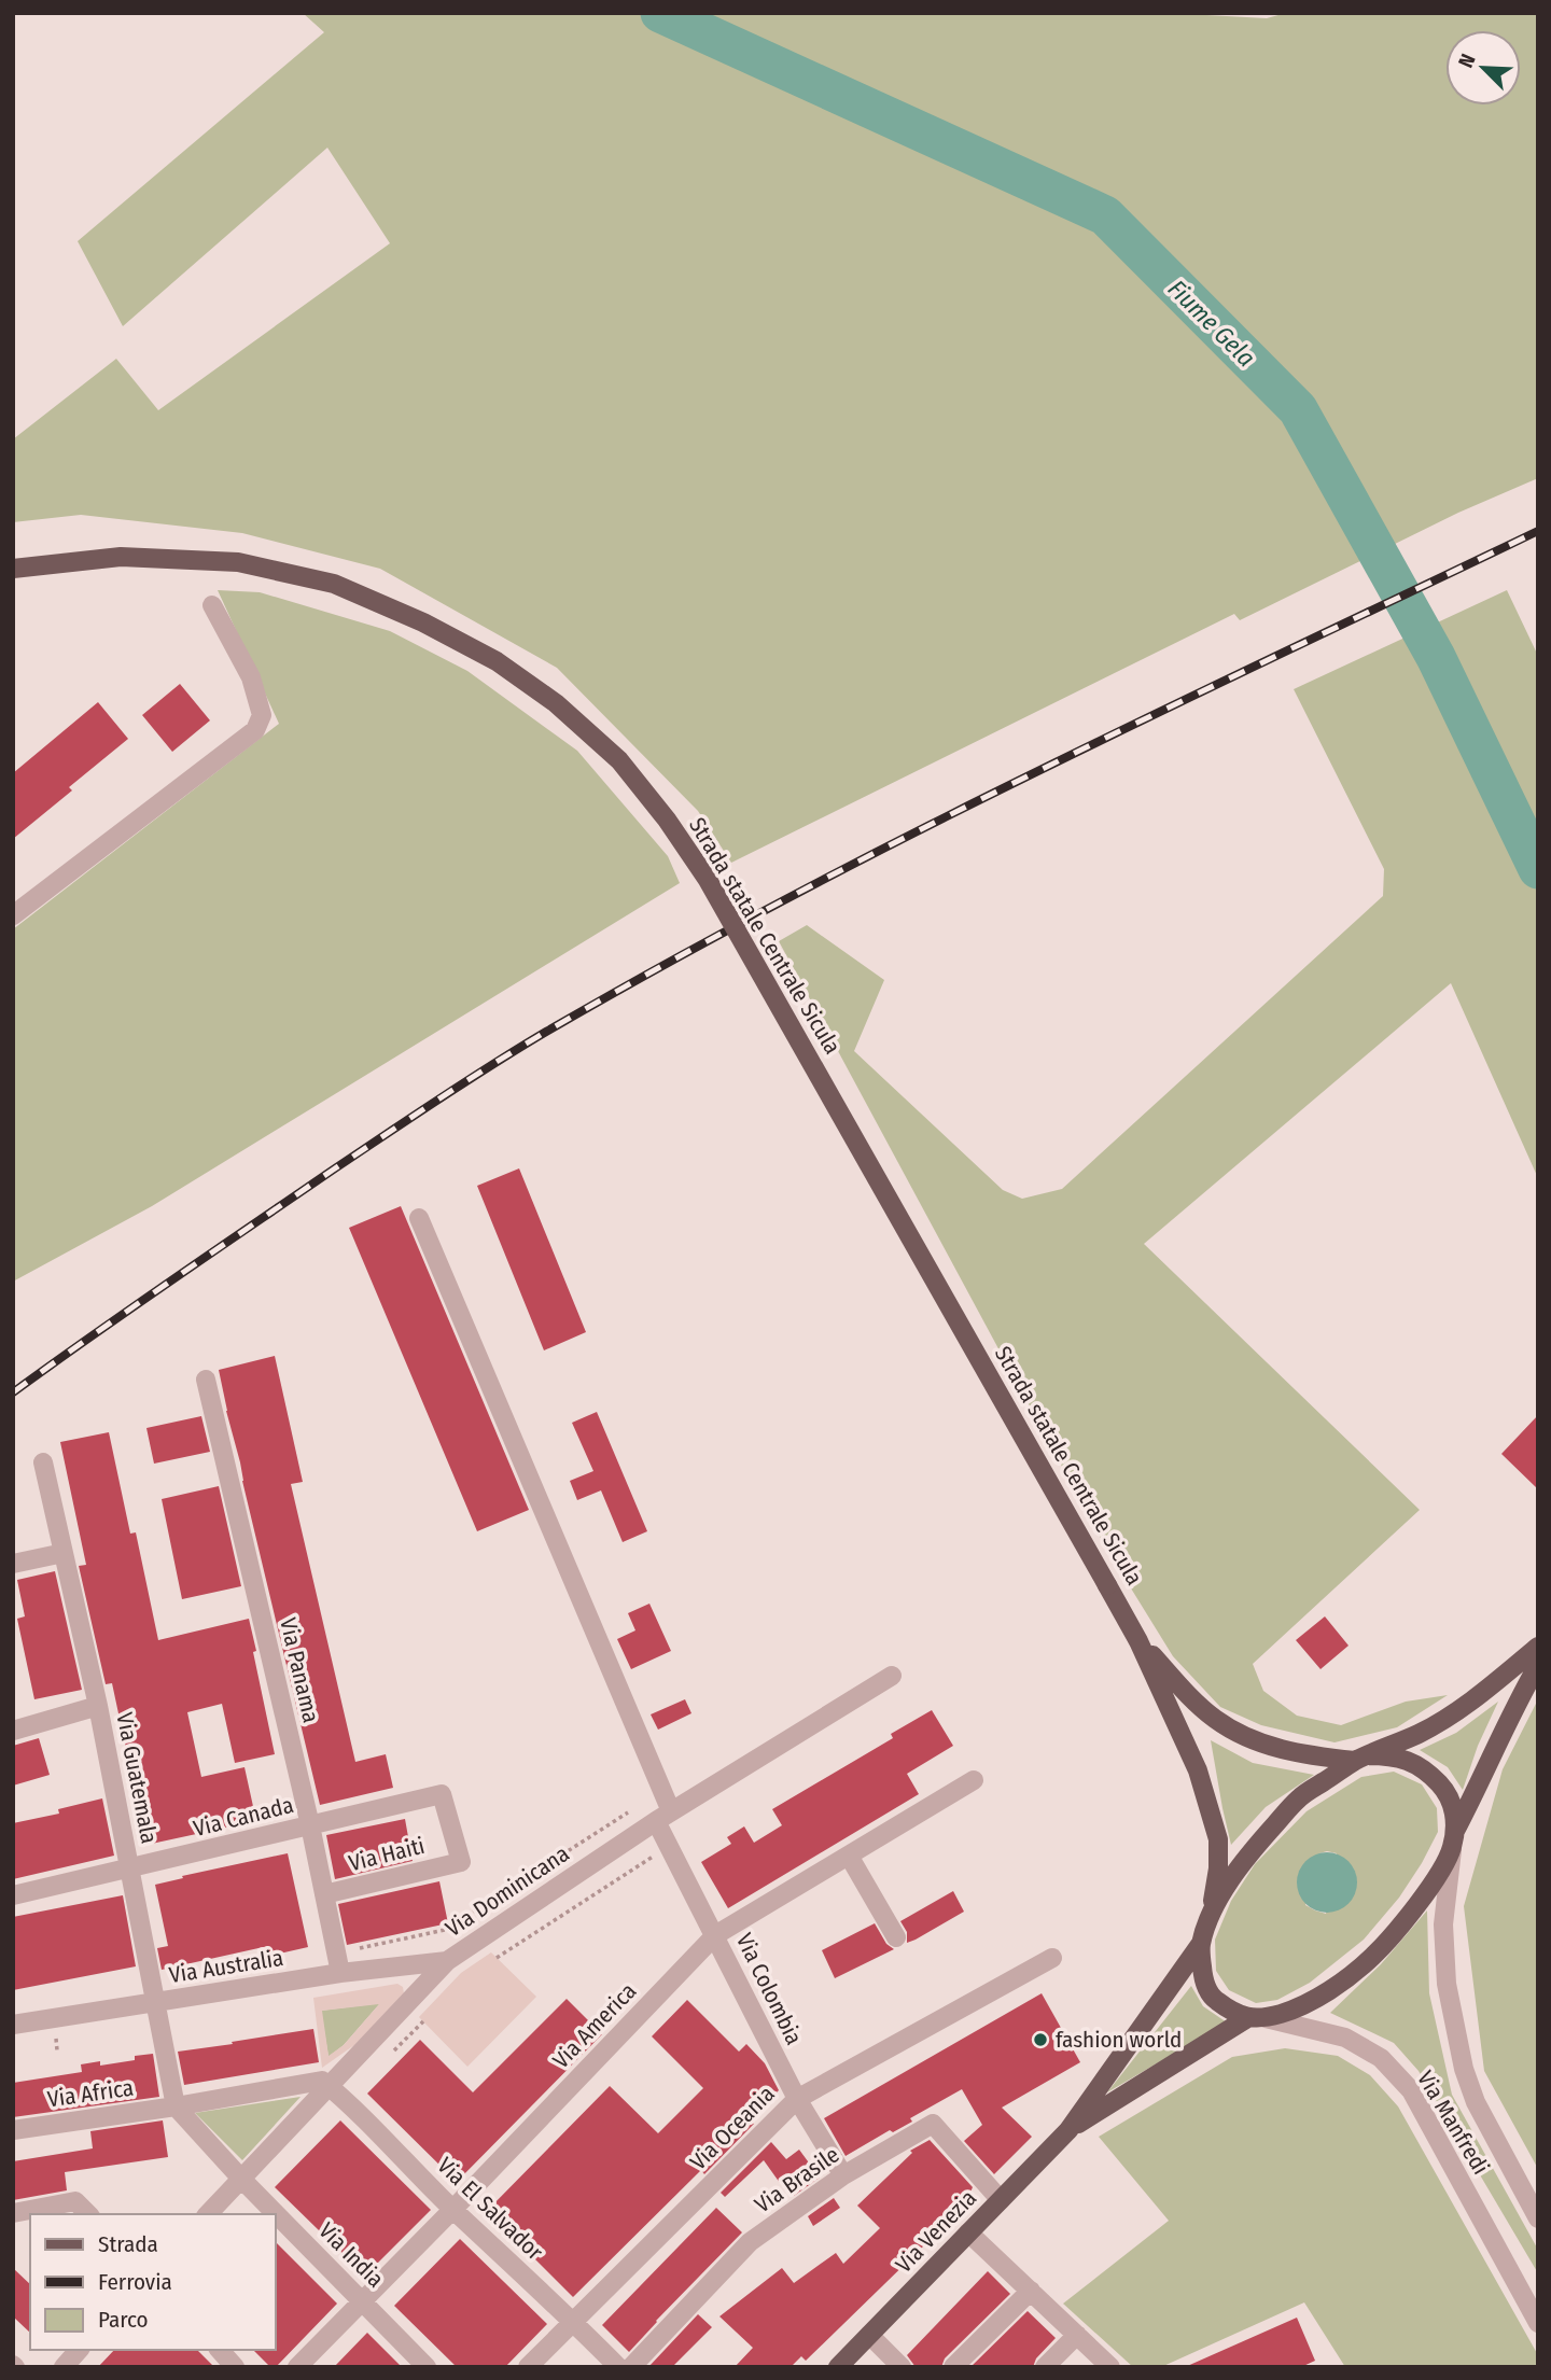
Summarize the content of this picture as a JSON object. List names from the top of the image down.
{
  "streets": {
    "main road": ["Strada statale Centrale Sicula", "Via Venezia"],
    "street": [
      "Via Panama",
      "Via Guatemala",
      "Via Canada",
      "Via Haiti",
      "Via Dominicana",
      "Via Australia",
      "Via Colombia",
      "Via America",
      "Via Africa",
      "Via Manfredi",
      "Via Oceania",
      "Via Brasile",
      "Via El Salvador",
      "Via India"
    ]
  },
  "crossings": [
    ["Strada statale Centrale Sicula", "Via Venezia"],
    ["Via Panama", "Via Canada"],
    ["Via Panama", "Via Haiti"],
    ["Via Panama", "Via Australia"],
    ["Via Guatemala", "Via Canada"],
    ["Via Guatemala", "Via Australia"],
    ["Via Guatemala", "Via Africa"],
    ["Via Guatemala", "Via India"],
    ["Via Canada", "Via Haiti"],
    ["Via Dominicana", "Via Australia"],
    ["Via Dominicana", "Via Colombia"],
    ["Via Dominicana", "Via Africa"],
    ["Via Dominicana", "Via El Salvador"],
    ["Via Dominicana", "Via India"],
    ["Via Colombia", "Via America"],
    ["Via Colombia", "Via Oceania"],
    ["Via Colombia", "Via Brasile"],
    ["Via America", "Via El Salvador"],
    ["Via America", "Via India"],
    ["Via Africa", "Via El Salvador"],
    ["Via Africa", "Via India"],
    ["Via Manfredi", "Via Venezia"],
    ["Via Oceania", "Via El Salvador"],
    ["Via Brasile", "Via Venezia"]
  ],
  "water": ["Fiume Gela"],
  "places": ["fashion world"],
  "legend": ["Strada", "Ferrovia", "Parco"],
  "north": "top left"
}
